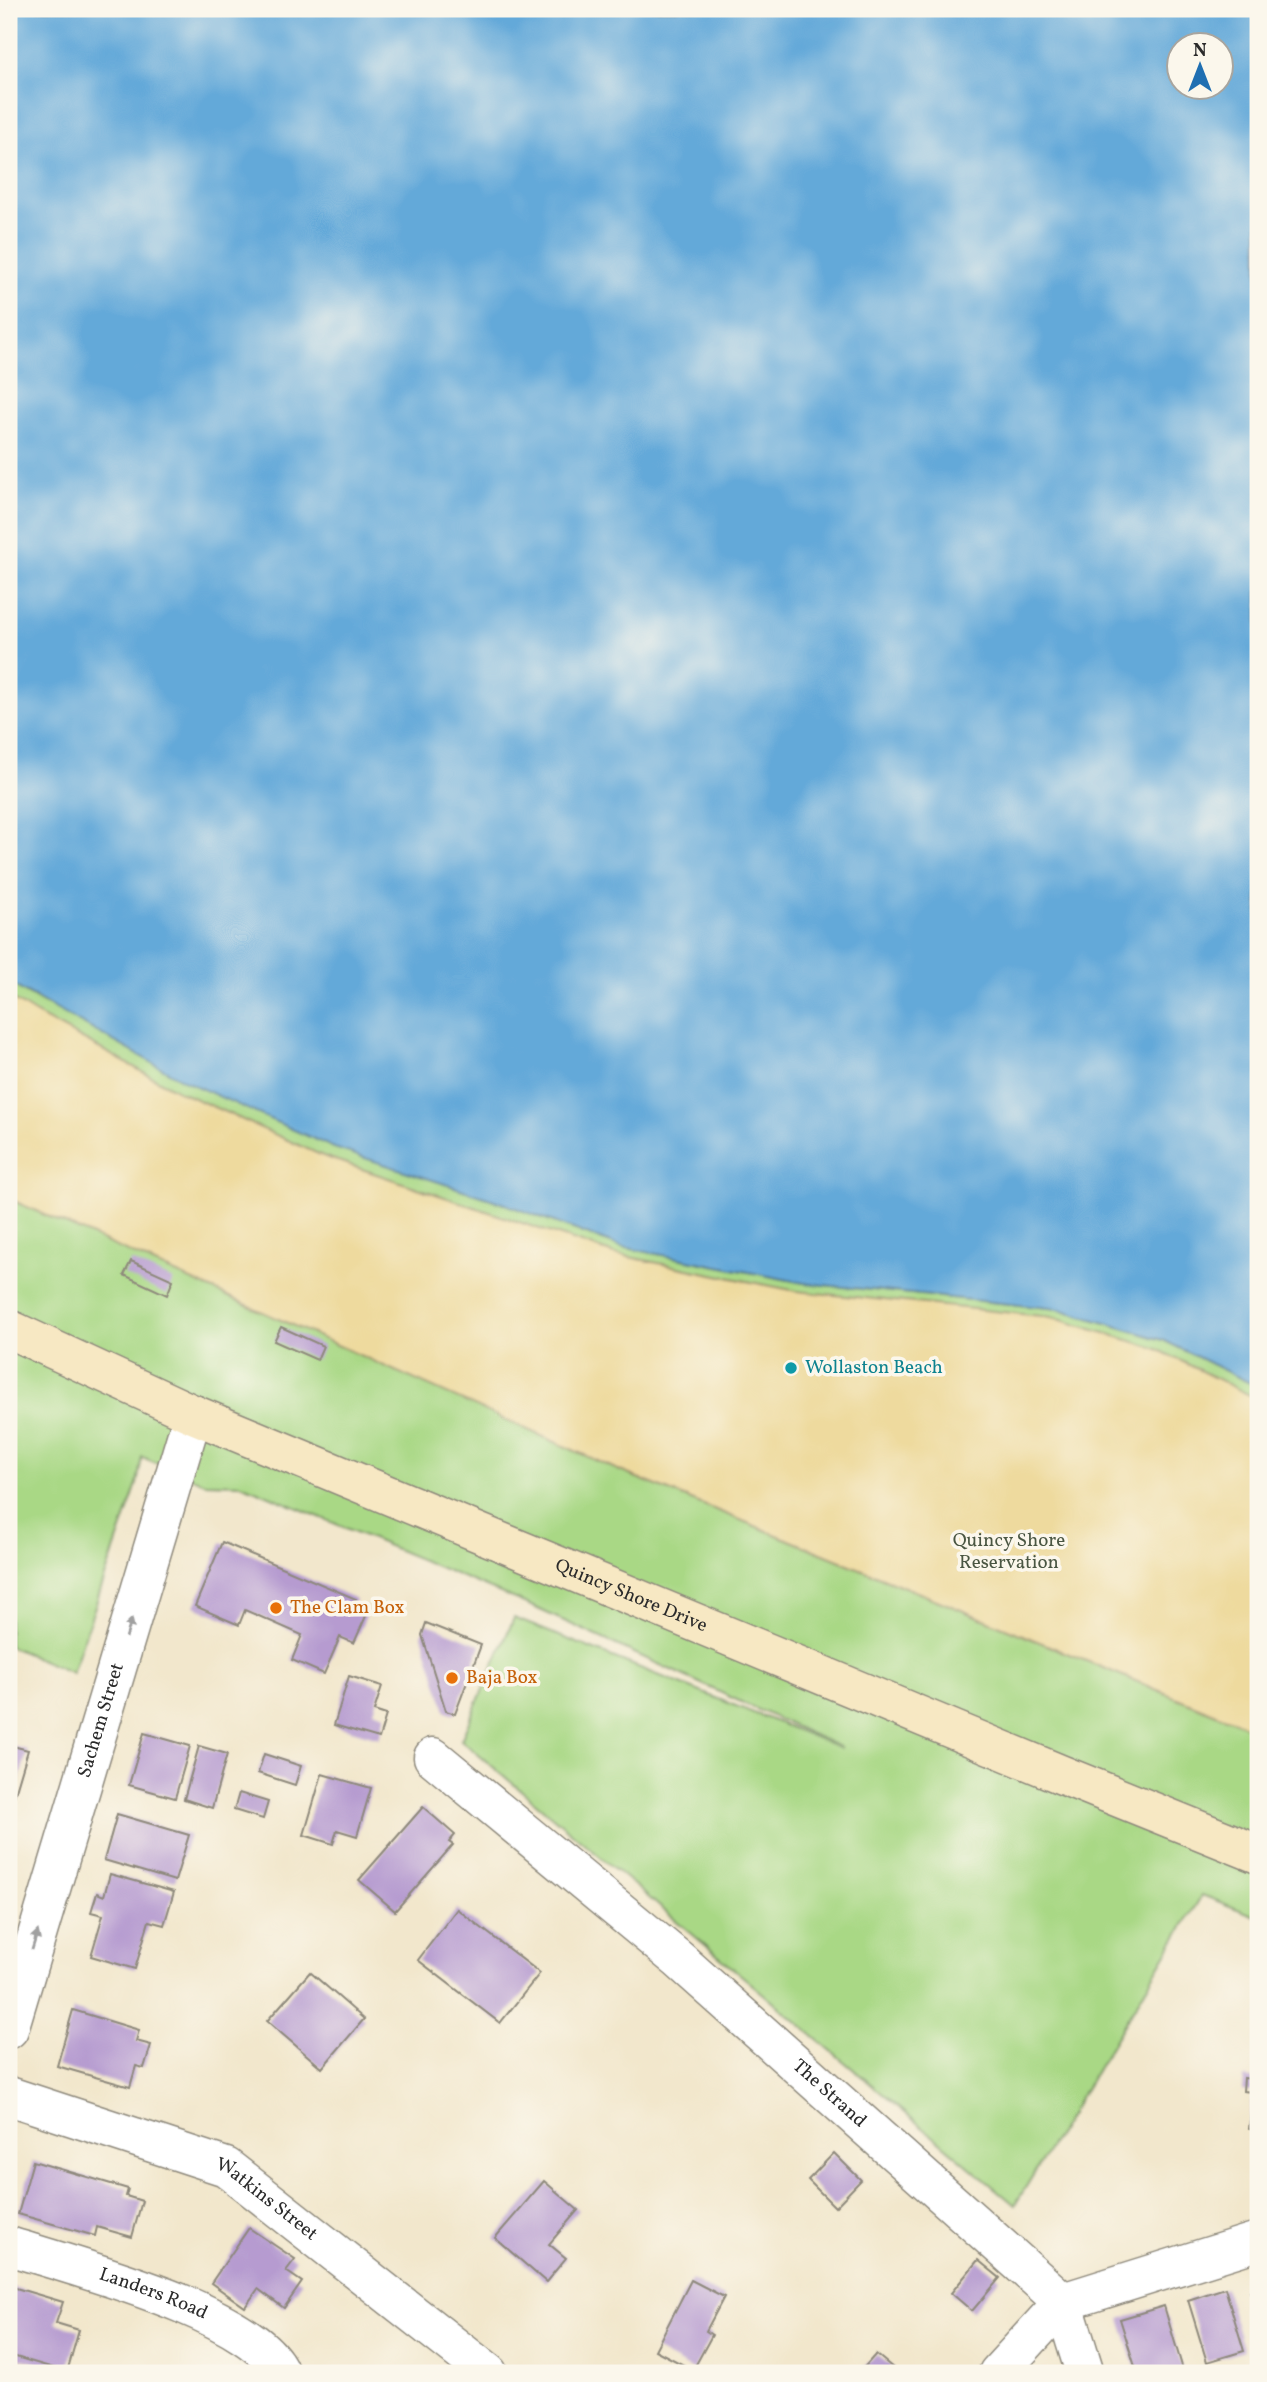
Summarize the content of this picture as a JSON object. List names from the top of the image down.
{
  "streets": {
    "main road": ["Quincy Shore Drive"],
    "street": [
      "Sachem Street",
      "The Strand",
      "Watkins Street",
      "Landers Road"
    ]
  },
  "crossings": [
    ["Quincy Shore Drive", "Sachem Street"]
  ],
  "one_way": ["Sachem Street"],
  "parks": ["Quincy Shore Reservation"],
  "places": ["Wollaston Beach", "The Clam Box", "Baja Box"],
  "north": "top"
}
